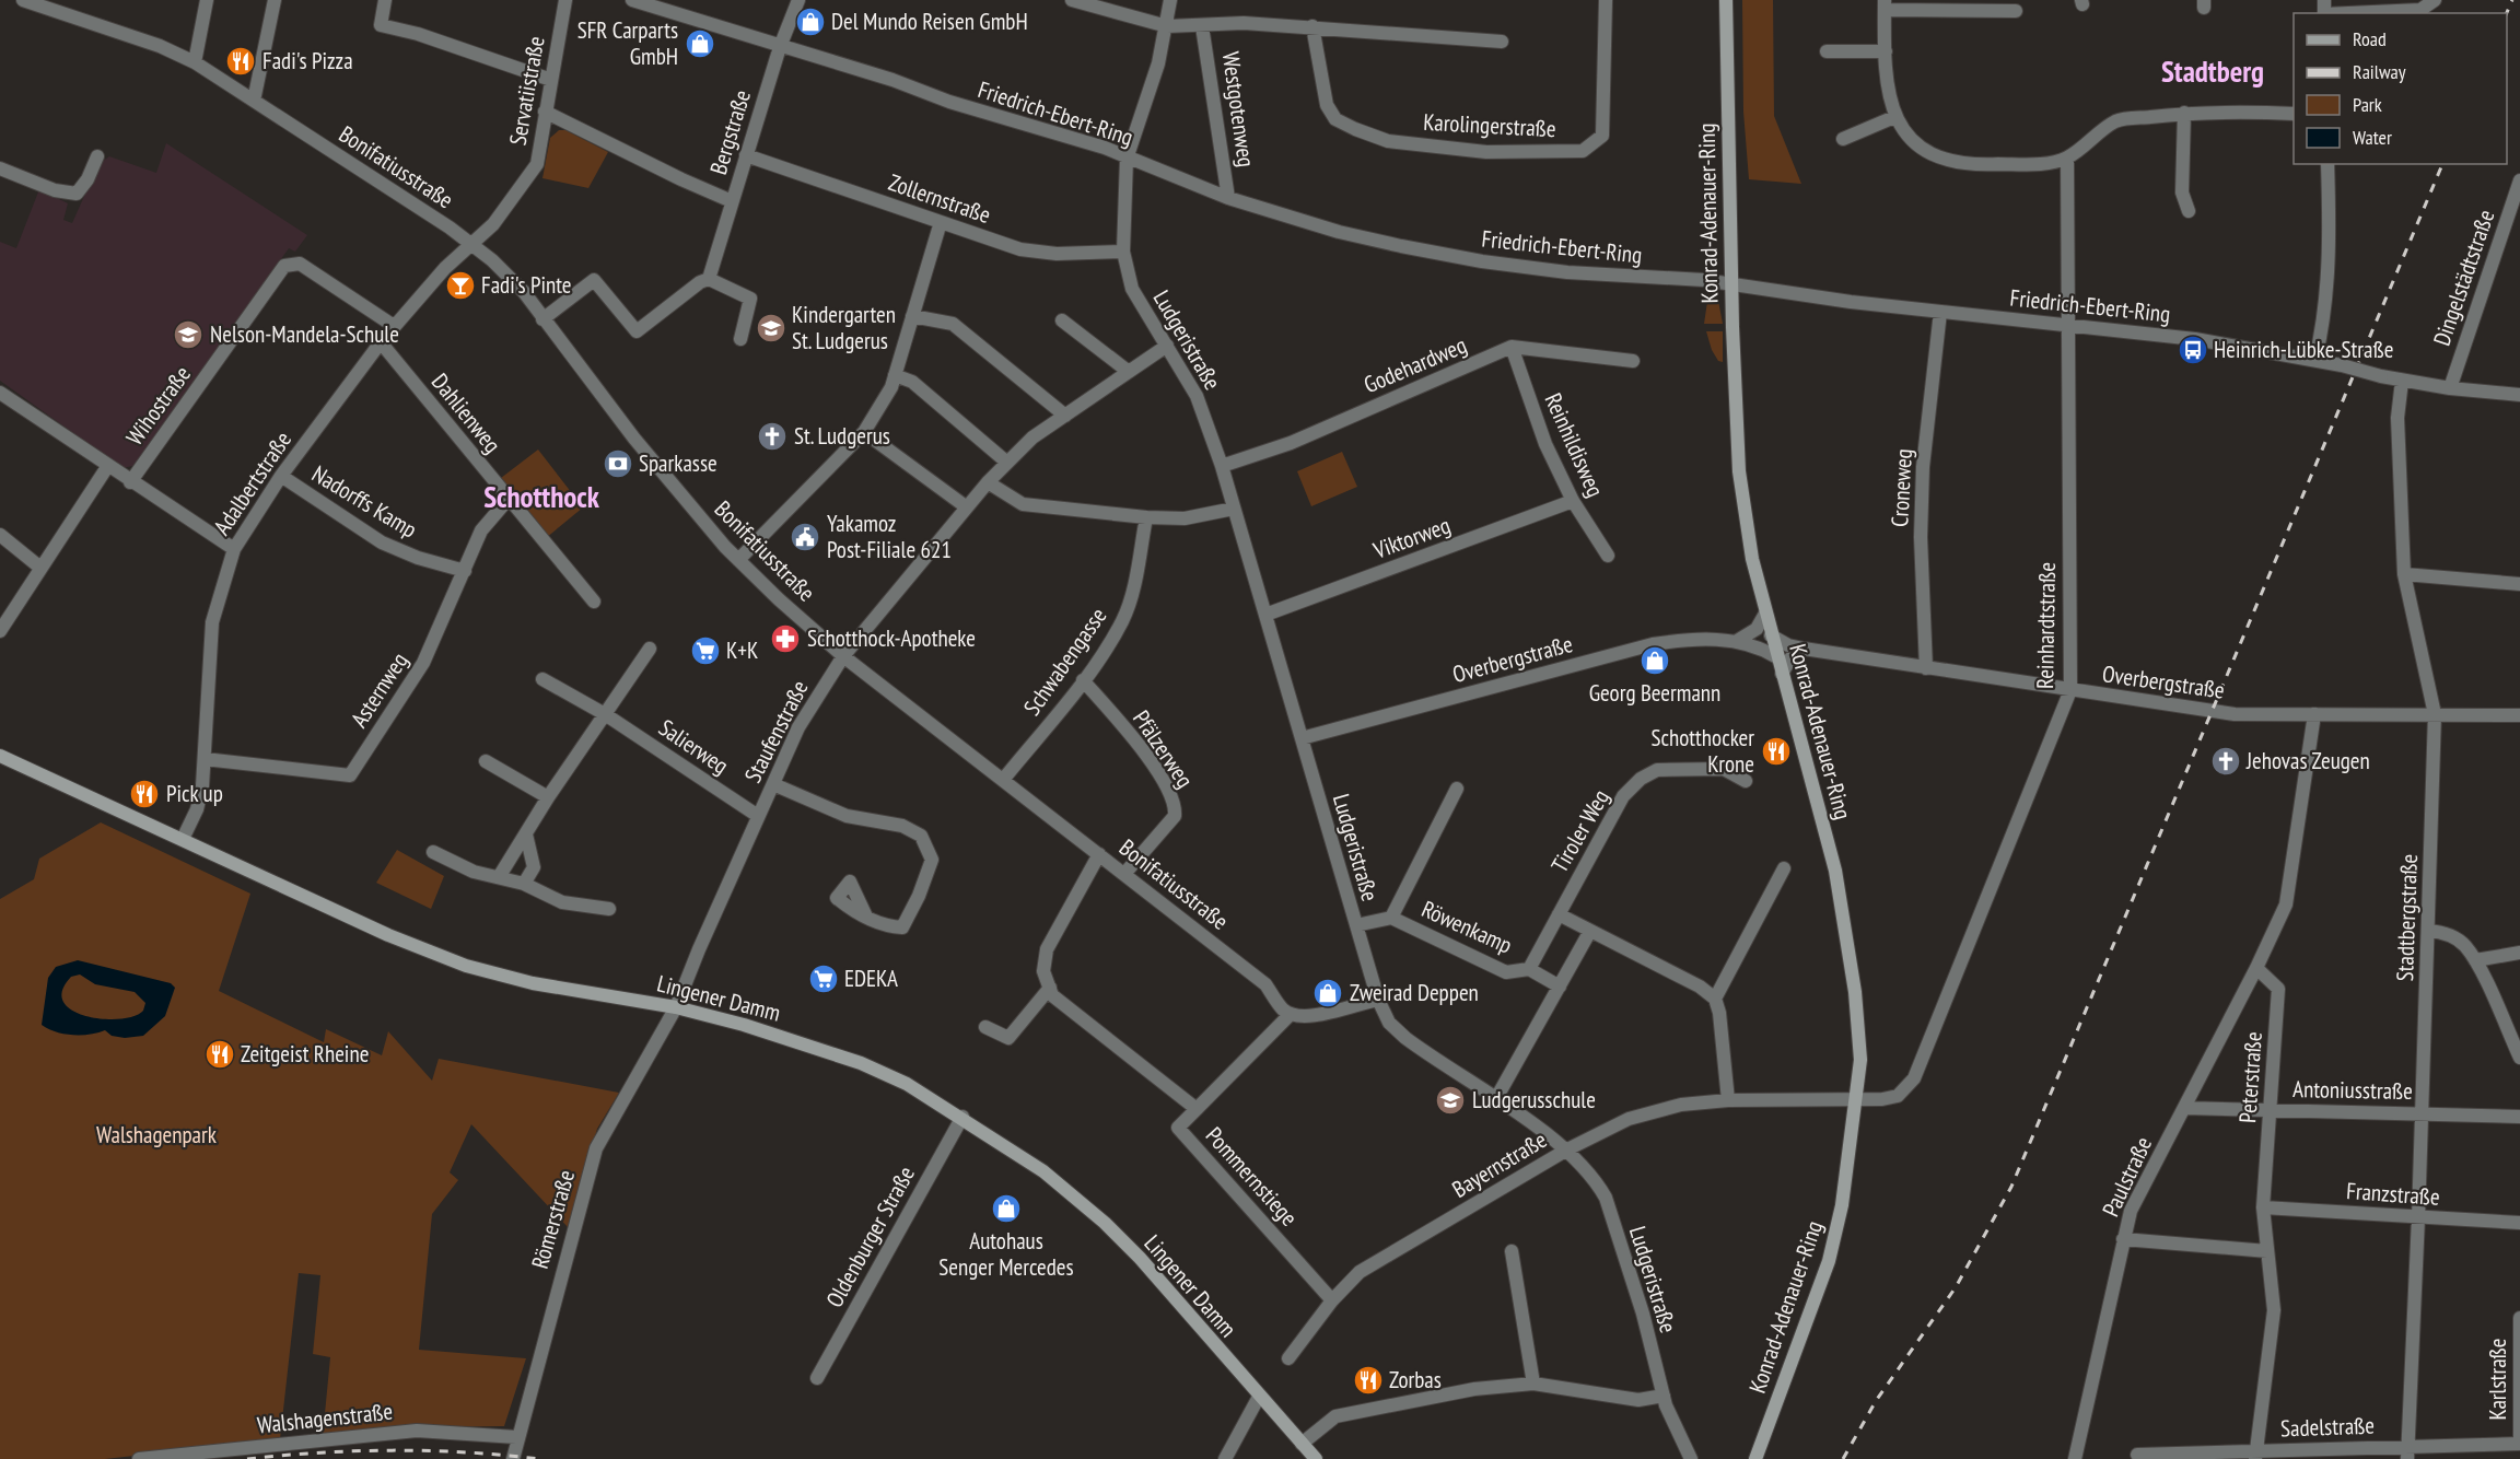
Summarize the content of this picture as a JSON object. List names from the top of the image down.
{
  "streets": {
    "main road": ["Konrad-Adenauer-Ring", "Lingener Damm"],
    "street": [
      "Servatiistraße",
      "Westgotenweg",
      "Friedrich-Ebert-Ring",
      "Karolingerstraße",
      "Bergstraße",
      "Bonifatiusstraße",
      "Zollernstraße",
      "Dingelstädtstraße",
      "Ludgeristraße",
      "Godehardweg",
      "Wihostraße",
      "Dahlienweg",
      "Reinhildisweg",
      "Adalbertstraße",
      "Croneweg",
      "Nadorffs Kamp",
      "Viktorweg",
      "Reinhardtstraße",
      "Overbergstraße",
      "Schwabengasse",
      "Asternweg",
      "Staufenstraße",
      "Salierweg",
      "Pfälzerweg",
      "Tiroler Weg",
      "Stadtbergstraße",
      "Röwenkamp",
      "Peterstraße",
      "Antoniusstraße",
      "Bayernstraße",
      "Pommernstiege",
      "Paulstraße",
      "Franzstraße",
      "Römerstraße",
      "Oldenburger Straße",
      "Karlstraße",
      "Walshagenstraße",
      "Sadelstraße"
    ]
  },
  "crossings": [
    ["Servatiistraße", "Bonifatiusstraße"],
    ["Servatiistraße", "Adalbertstraße"],
    ["Westgotenweg", "Friedrich-Ebert-Ring"],
    ["Friedrich-Ebert-Ring", "Bergstraße"],
    ["Friedrich-Ebert-Ring", "Konrad-Adenauer-Ring"],
    ["Friedrich-Ebert-Ring", "Dingelstädtstraße"],
    ["Friedrich-Ebert-Ring", "Ludgeristraße"],
    ["Friedrich-Ebert-Ring", "Croneweg"],
    ["Friedrich-Ebert-Ring", "Reinhardtstraße"],
    ["Friedrich-Ebert-Ring", "Stadtbergstraße"],
    ["Bergstraße", "Zollernstraße"],
    ["Bonifatiusstraße", "Adalbertstraße"],
    ["Bonifatiusstraße", "Schwabengasse"],
    ["Bonifatiusstraße", "Staufenstraße"],
    ["Bonifatiusstraße", "Pfälzerweg"],
    ["Zollernstraße", "Ludgeristraße"],
    ["Konrad-Adenauer-Ring", "Reinhardtstraße"],
    ["Konrad-Adenauer-Ring", "Overbergstraße"],
    ["Konrad-Adenauer-Ring", "Bayernstraße"],
    ["Ludgeristraße", "Godehardweg"],
    ["Ludgeristraße", "Viktorweg"],
    ["Ludgeristraße", "Overbergstraße"],
    ["Ludgeristraße", "Staufenstraße"],
    ["Ludgeristraße", "Röwenkamp"],
    ["Ludgeristraße", "Bayernstraße"],
    ["Godehardweg", "Reinhildisweg"],
    ["Wihostraße", "Adalbertstraße"],
    ["Dahlienweg", "Adalbertstraße"],
    ["Dahlienweg", "Asternweg"],
    ["Reinhildisweg", "Viktorweg"],
    ["Adalbertstraße", "Nadorffs Kamp"],
    ["Adalbertstraße", "Asternweg"],
    ["Adalbertstraße", "Lingener Damm"],
    ["Croneweg", "Overbergstraße"],
    ["Nadorffs Kamp", "Asternweg"],
    ["Reinhardtstraße", "Overbergstraße"],
    ["Reinhardtstraße", "Bayernstraße"],
    ["Overbergstraße", "Stadtbergstraße"],
    ["Schwabengasse", "Pfälzerweg"],
    ["Staufenstraße", "Salierweg"],
    ["Staufenstraße", "Lingener Damm"],
    ["Staufenstraße", "Römerstraße"],
    ["Tiroler Weg", "Röwenkamp"],
    ["Stadtbergstraße", "Antoniusstraße"],
    ["Stadtbergstraße", "Franzstraße"],
    ["Stadtbergstraße", "Sadelstraße"],
    ["Lingener Damm", "Römerstraße"],
    ["Lingener Damm", "Oldenburger Straße"],
    ["Peterstraße", "Antoniusstraße"],
    ["Peterstraße", "Paulstraße"],
    ["Peterstraße", "Franzstraße"],
    ["Peterstraße", "Sadelstraße"],
    ["Antoniusstraße", "Paulstraße"],
    ["Bayernstraße", "Pommernstiege"],
    ["Römerstraße", "Walshagenstraße"],
    ["Karlstraße", "Sadelstraße"]
  ],
  "districts": ["Stadtberg", "Schotthock"],
  "parks": ["Walshagenpark"],
  "places": {
    "shop": [
      "Del Mundo Reisen GmbH",
      "SFR Carparts GmbH",
      "Georg Beermann",
      "Zweirad Deppen",
      "Autohaus Senger Mercedes"
    ],
    "restaurant": [
      "Fadi's Pizza",
      "Schotthocker Krone",
      "Pick up",
      "Zeitgeist Rheine",
      "Zorbas"
    ],
    "bar": ["Fadi's Pinte"],
    "school or university": ["Kindergarten St. Ludgerus", "Nelson-Mandela-Schule", "Ludgerusschule"],
    "bus stop": ["Heinrich-Lübke-Straße"],
    "church": ["St. Ludgerus", "Jehovas Zeugen"],
    "bank": ["Sparkasse"],
    "public building": ["Yakamoz Post-Filiale 621"],
    "pharmacy": ["Schotthock-Apotheke"],
    "supermarket": ["K+K", "EDEKA"]
  },
  "legend": [
    "Road",
    "Railway",
    "Park",
    "Water"
  ]
}
